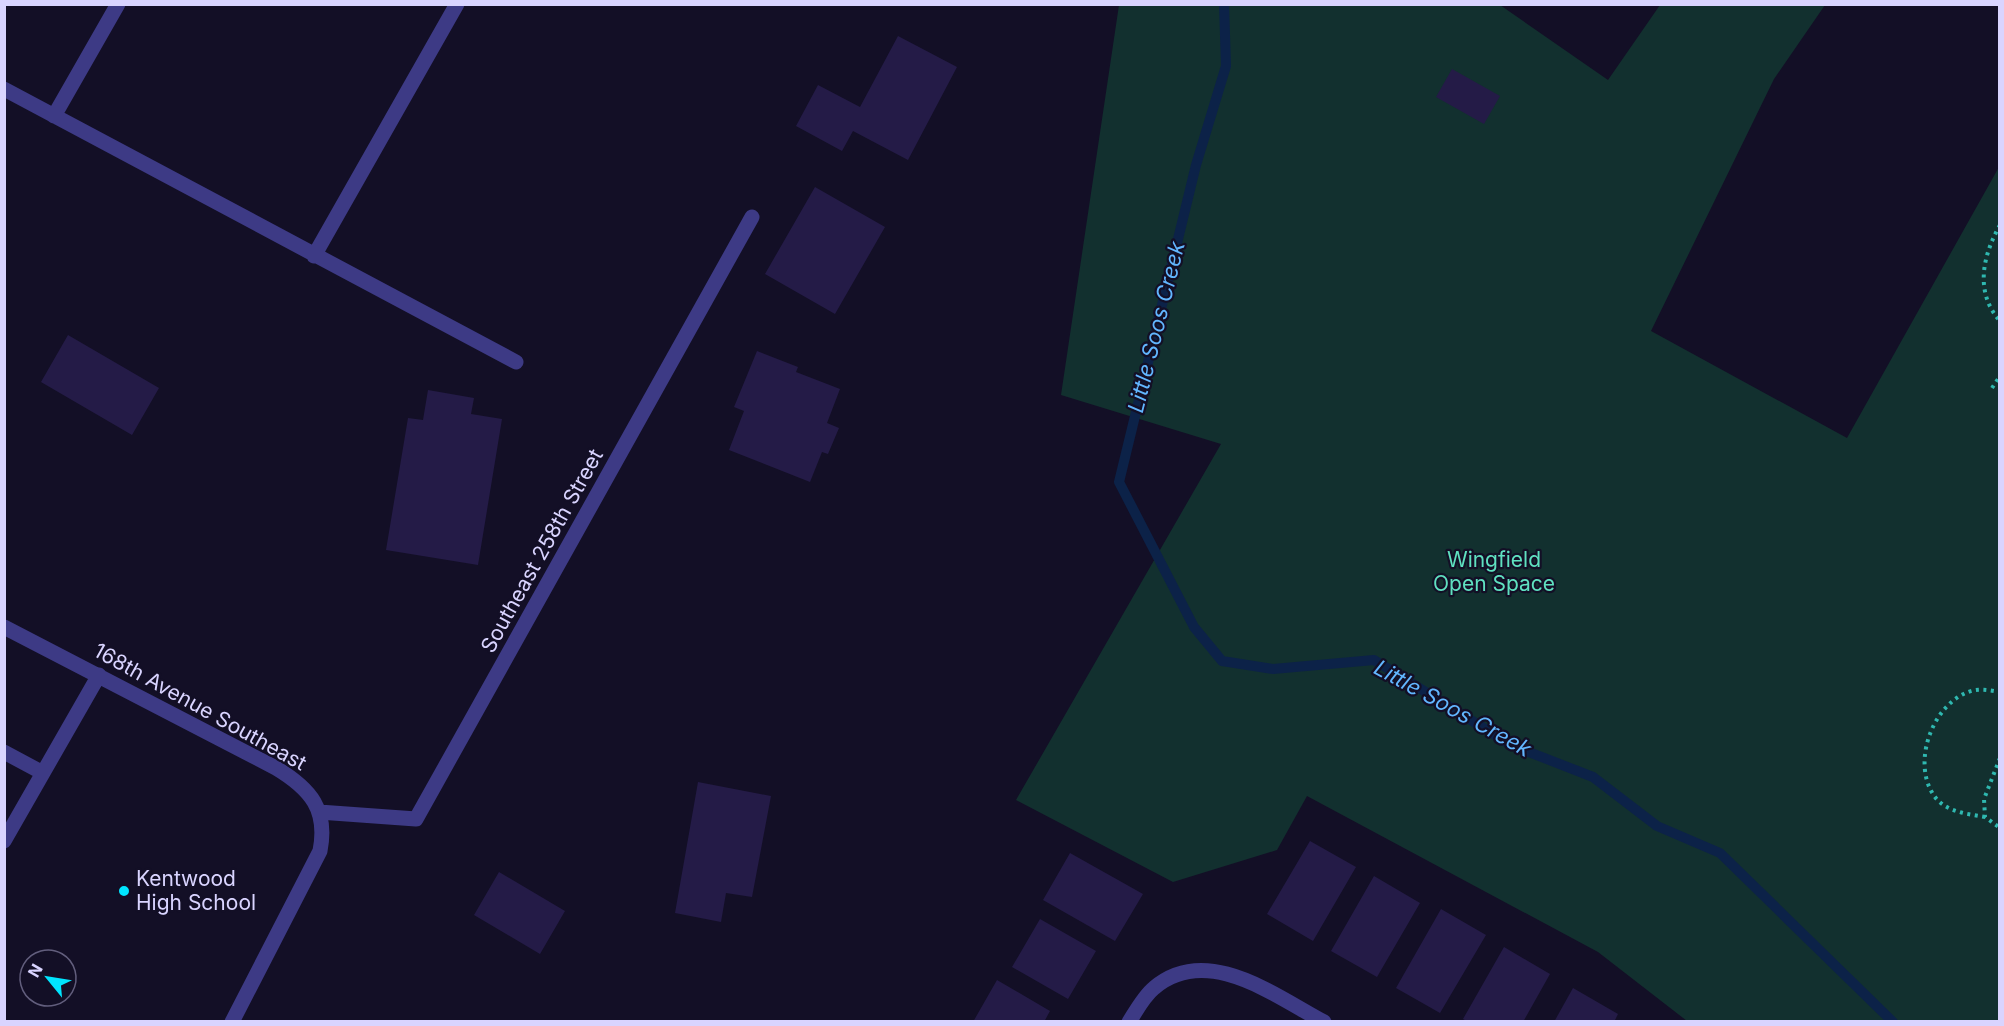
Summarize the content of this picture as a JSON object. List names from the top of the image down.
{
  "streets": {
    "street": ["Southeast 258th Street", "168th Avenue Southeast"]
  },
  "crossings": [
    ["Southeast 258th Street", "168th Avenue Southeast"]
  ],
  "water": ["Little Soos Creek"],
  "parks": ["Wingfield Open Space"],
  "places": ["Kentwood High School"],
  "north": "top left"
}
